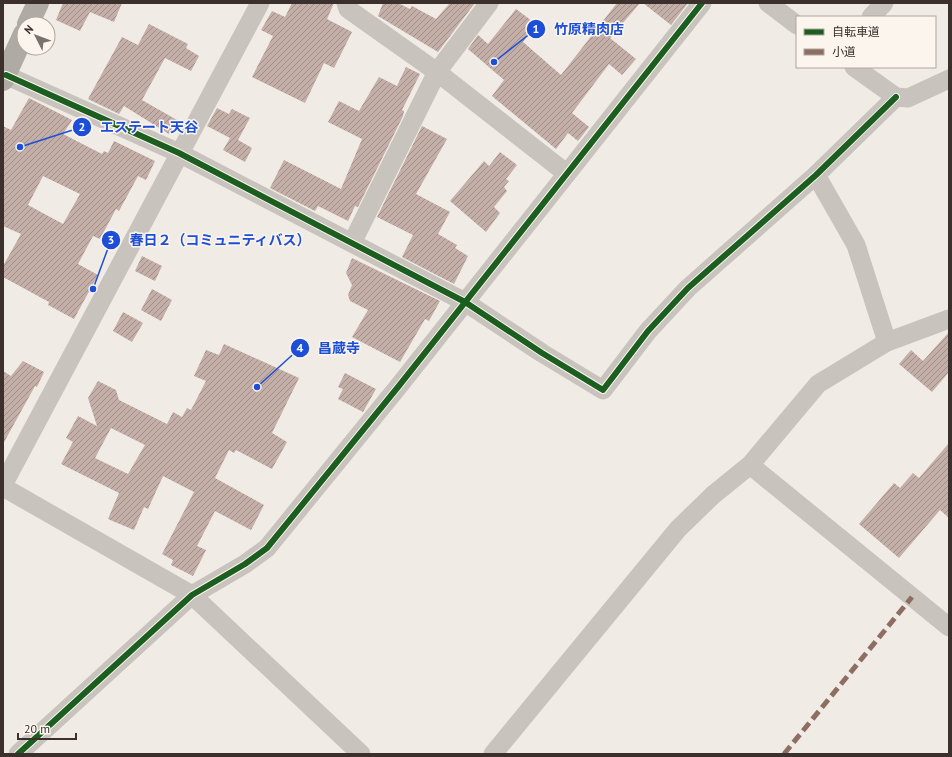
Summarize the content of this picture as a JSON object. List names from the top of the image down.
{
  "places": [
    "竹原精肉店",
    "エステート天谷",
    "春日２（コミュニティバス）",
    "昌蔵寺"
  ],
  "legend": ["自転車道", "小道"],
  "scale_bar": "20 m",
  "north": "top left"
}
